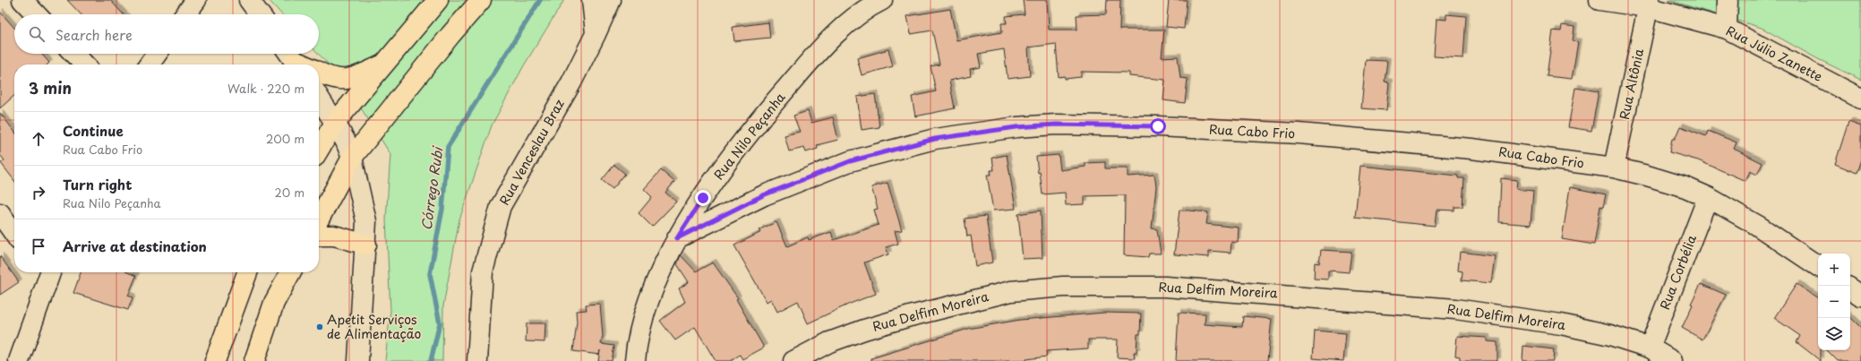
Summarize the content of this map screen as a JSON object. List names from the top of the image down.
{
  "streets": {
    "street": [
      "Rua Júlio Zanette",
      "Rua Altônia",
      "Rua Cabo Frio",
      "Rua Nilo Peçanha",
      "Rua Venceslau Braz",
      "Rua Corbélia",
      "Rua Delfim Moreira"
    ]
  },
  "crossings": [
    ["Rua Júlio Zanette", "Rua Altônia"],
    ["Rua Altônia", "Rua Cabo Frio"],
    ["Rua Cabo Frio", "Rua Nilo Peçanha"],
    ["Rua Cabo Frio", "Rua Corbélia"],
    ["Rua Corbélia", "Rua Delfim Moreira"]
  ],
  "water": ["Córrego Rubi"],
  "places": ["Apetit Serviços de Alimentação"],
  "page": {
    "search": "Search here",
    "heading": ["3 min", "Walk · 220 m"],
    "list": [
      ["Continue", "Rua Cabo Frio", "200 m"],
      ["Turn right", "Rua Nilo Peçanha", "20 m"],
      "Arrive at destination"
    ],
    "map_buttons": ["+", "−"]
  }
}
